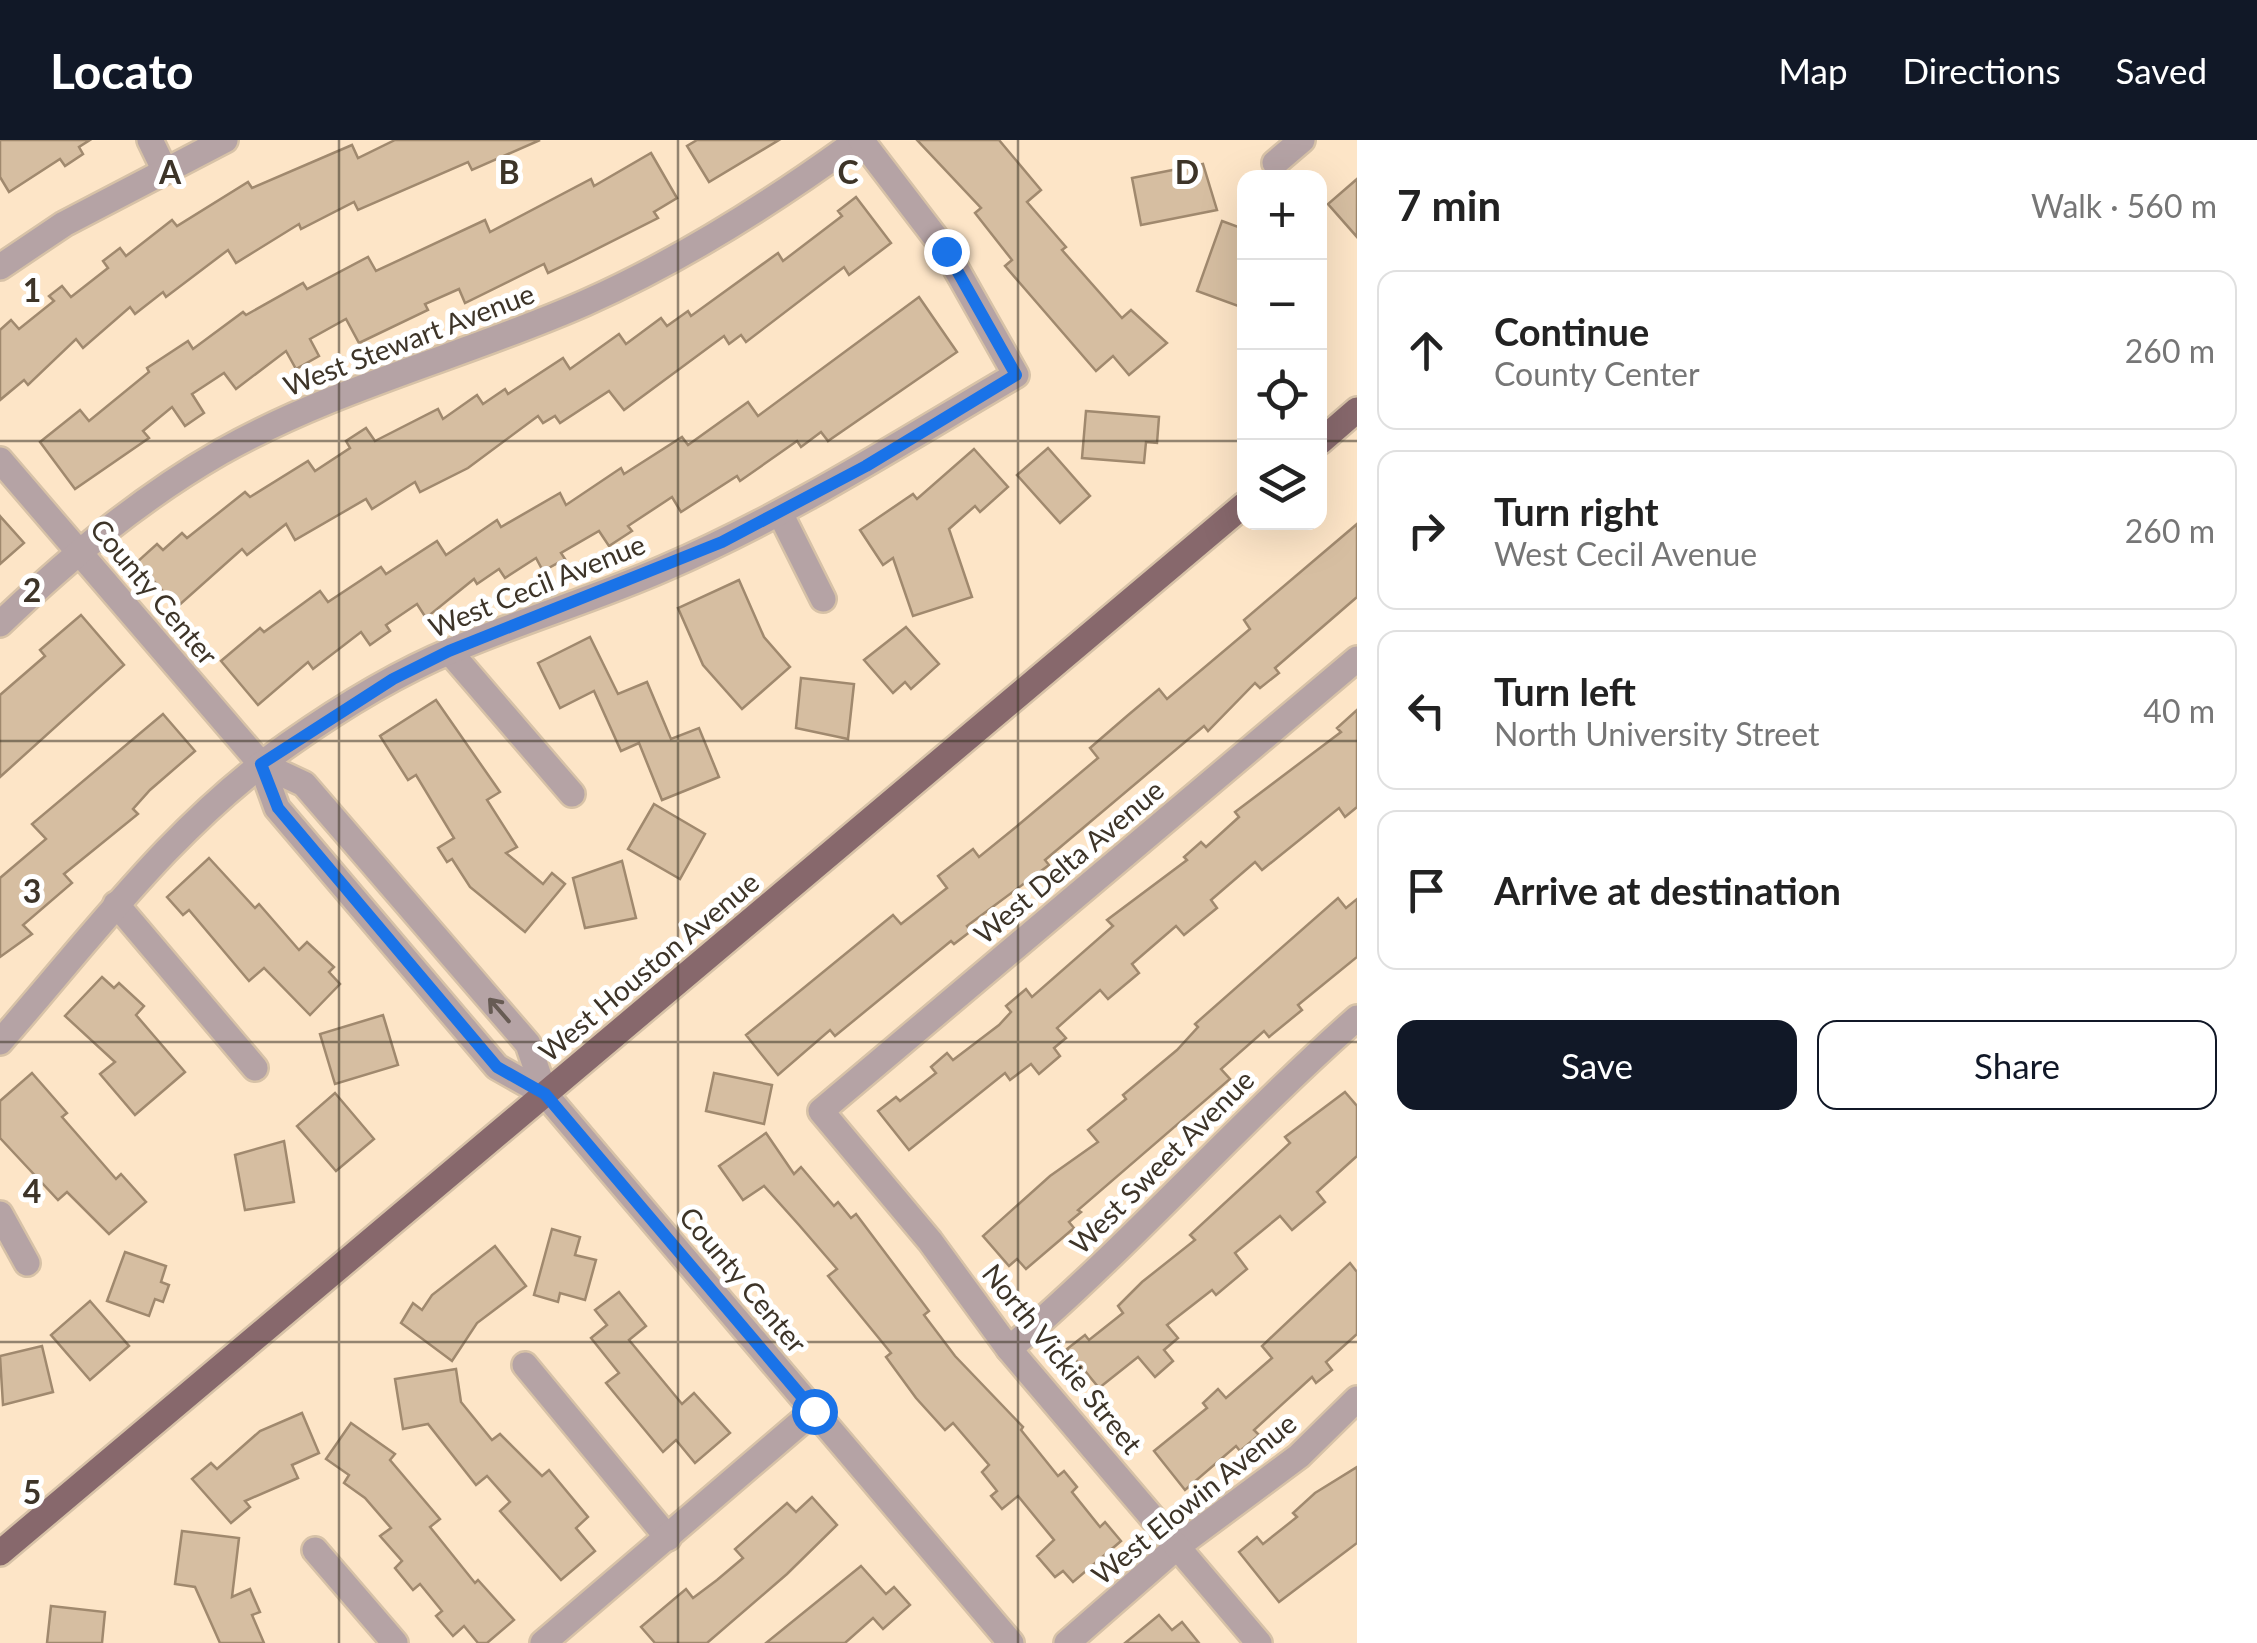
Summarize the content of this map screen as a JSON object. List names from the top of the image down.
{
  "streets": {
    "main road": ["West Houston Avenue"],
    "street": [
      "West Stewart Avenue",
      "West Cecil Avenue",
      "County Center",
      "West Delta Avenue",
      "West Sweet Avenue",
      "North Vickie Street",
      "West Elowin Avenue"
    ]
  },
  "crossings": [
    ["West Stewart Avenue", "West Cecil Avenue"],
    ["West Stewart Avenue", "County Center"],
    ["West Cecil Avenue", "County Center"],
    ["County Center", "West Houston Avenue"],
    ["West Delta Avenue", "North Vickie Street"],
    ["West Sweet Avenue", "North Vickie Street"],
    ["North Vickie Street", "West Elowin Avenue"]
  ],
  "page": {
    "header": "Locato",
    "nav": ["Map", "Directions", "Saved"],
    "heading": ["7 min", "Walk · 560 m"],
    "map_buttons": ["+", "−"],
    "list": [
      ["Continue", "County Center", "260 m"],
      ["Turn right", "West Cecil Avenue", "260 m"],
      ["Turn left", "North University Street", "40 m"],
      "Arrive at destination"
    ],
    "buttons": ["Save", "Share"]
  },
  "grid": {
    "columns": [
      "A",
      "B",
      "C",
      "D"
    ],
    "rows": [
      "1",
      "2",
      "3",
      "4",
      "5"
    ]
  }
}
